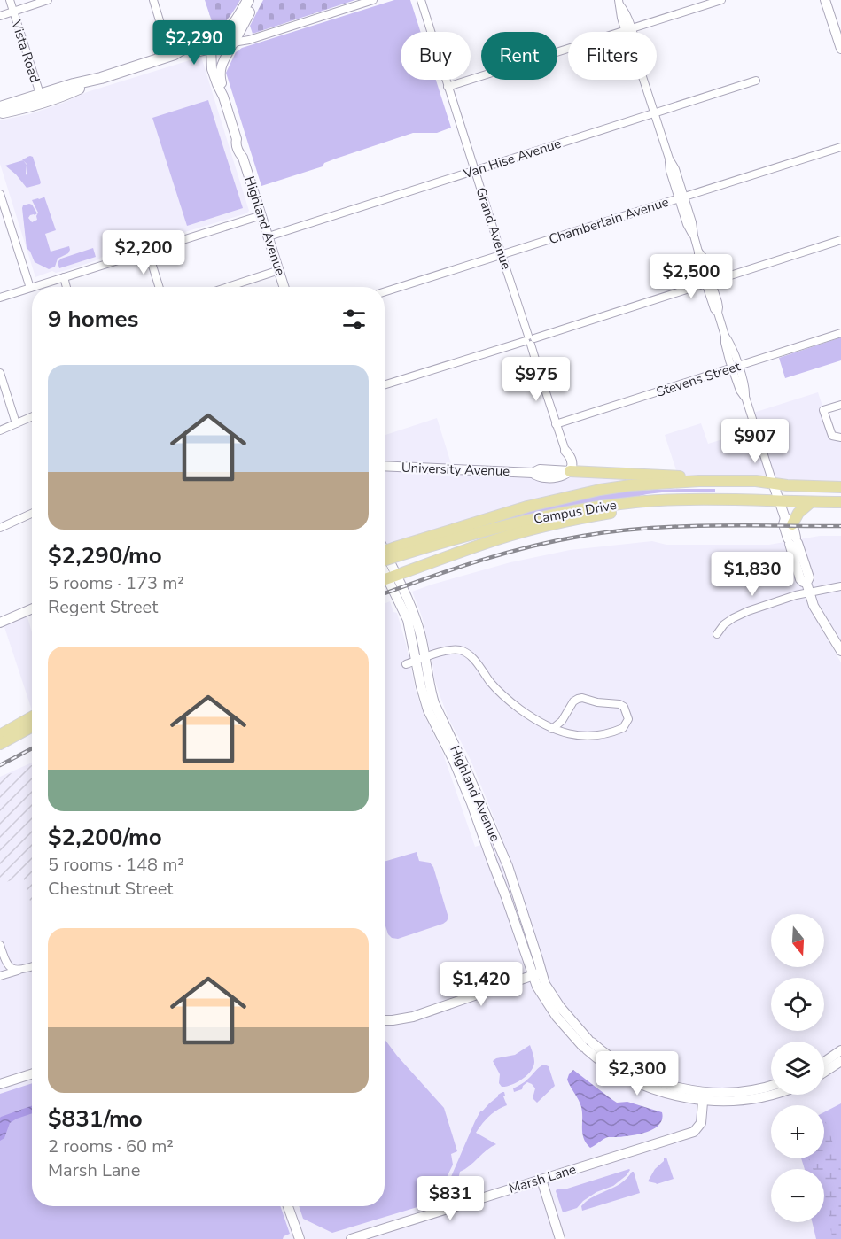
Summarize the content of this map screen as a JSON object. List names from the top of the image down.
{
  "streets": {
    "main road": ["Campus Drive"],
    "street": [
      "Vista Road",
      "Van Hise Avenue",
      "Chamberlain Avenue",
      "Highland Avenue",
      "Grand Avenue",
      "Stevens Street",
      "University Avenue",
      "Marsh Lane"
    ]
  },
  "crossings": [
    ["Van Hise Avenue", "Highland Avenue"],
    ["Van Hise Avenue", "Grand Avenue"],
    ["Chamberlain Avenue", "Grand Avenue"],
    ["Highland Avenue", "Marsh Lane"],
    ["Grand Avenue", "Stevens Street"]
  ],
  "north": "bottom",
  "page": {
    "price": [
      "$2,290",
      "$2,200",
      "$2,500",
      "$975",
      "$907",
      "$1,830",
      "$1,420",
      "$2,300",
      "$831"
    ],
    "chip": ["Buy", "Rent", "Filters"],
    "heading": "9 homes",
    "list": [
      {
        "name": "$2,290/mo",
        "note": "5 rooms · 173 m² · Regent Street"
      },
      {
        "name": "$2,200/mo",
        "note": "5 rooms · 148 m² · Chestnut Street"
      },
      {
        "name": "$831/mo",
        "note": "2 rooms · 60 m² · Marsh Lane"
      }
    ],
    "map_buttons": ["+", "−"]
  }
}
